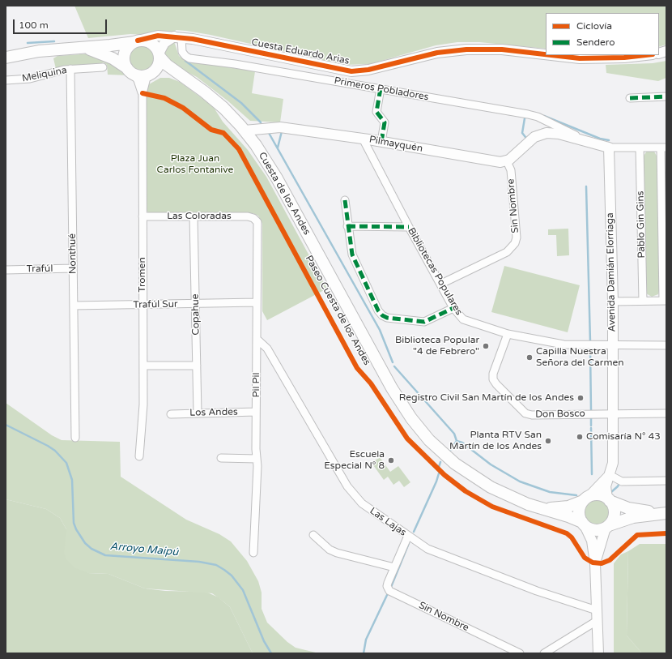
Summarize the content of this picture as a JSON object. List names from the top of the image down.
{
  "streets": {
    "main road": ["Cuesta de los Andes"],
    "street": [
      "Cuesta Eduardo Arias",
      "Meliquina",
      "Primeros Pobladores",
      "Pilmayquén",
      "Sin Nombre",
      "Las Coloradas",
      "Pablo Gin Gins",
      "Nonthué",
      "Trafúl",
      "Bibliotecas Populares",
      "Avenida Damián Elorriaga",
      "Tromen",
      "Trafúl Sur",
      "Copahue",
      "Pil Pil",
      "Los Andes",
      "Don Bosco",
      "Las Lajas"
    ],
    "cycle path": ["Paseo Cuesta de los Andes"]
  },
  "crossings": [
    ["Cuesta Eduardo Arias", "Primeros Pobladores"],
    ["Cuesta Eduardo Arias", "Cuesta de los Andes"],
    ["Cuesta Eduardo Arias", "Tromen"],
    ["Meliquina", "Nonthué"],
    ["Pilmayquén", "Cuesta de los Andes"],
    ["Pilmayquén", "Sin Nombre"],
    ["Pilmayquén", "Bibliotecas Populares"],
    ["Cuesta de los Andes", "Avenida Damián Elorriaga"],
    ["Cuesta de los Andes", "Tromen"],
    ["Sin Nombre", "Bibliotecas Populares"],
    ["Sin Nombre", "Las Lajas"],
    ["Las Coloradas", "Tromen"],
    ["Las Coloradas", "Copahue"],
    ["Las Coloradas", "Pil Pil"],
    ["Nonthué", "Trafúl"],
    ["Nonthué", "Trafúl Sur"],
    ["Bibliotecas Populares", "Avenida Damián Elorriaga"],
    ["Bibliotecas Populares", "Don Bosco"],
    ["Avenida Damián Elorriaga", "Don Bosco"],
    ["Tromen", "Trafúl Sur"],
    ["Trafúl Sur", "Copahue"],
    ["Trafúl Sur", "Pil Pil"],
    ["Copahue", "Los Andes"],
    ["Pil Pil", "Los Andes"],
    ["Pil Pil", "Las Lajas"]
  ],
  "water": ["Arroyo Maipú"],
  "parks": ["Plaza Juan Carlos Fontanive"],
  "places": [
    "Biblioteca Popular \"4 de Febrero\"",
    "Capilla Nuestra Señora del Carmen",
    "Registro Civil San Martín de los Andes",
    "Comisaría N° 43",
    "Planta RTV San Martín de los Andes",
    "Escuela Especial N° 8"
  ],
  "legend": ["Ciclovía", "Sendero"],
  "scale_bar": "100 m"
}
